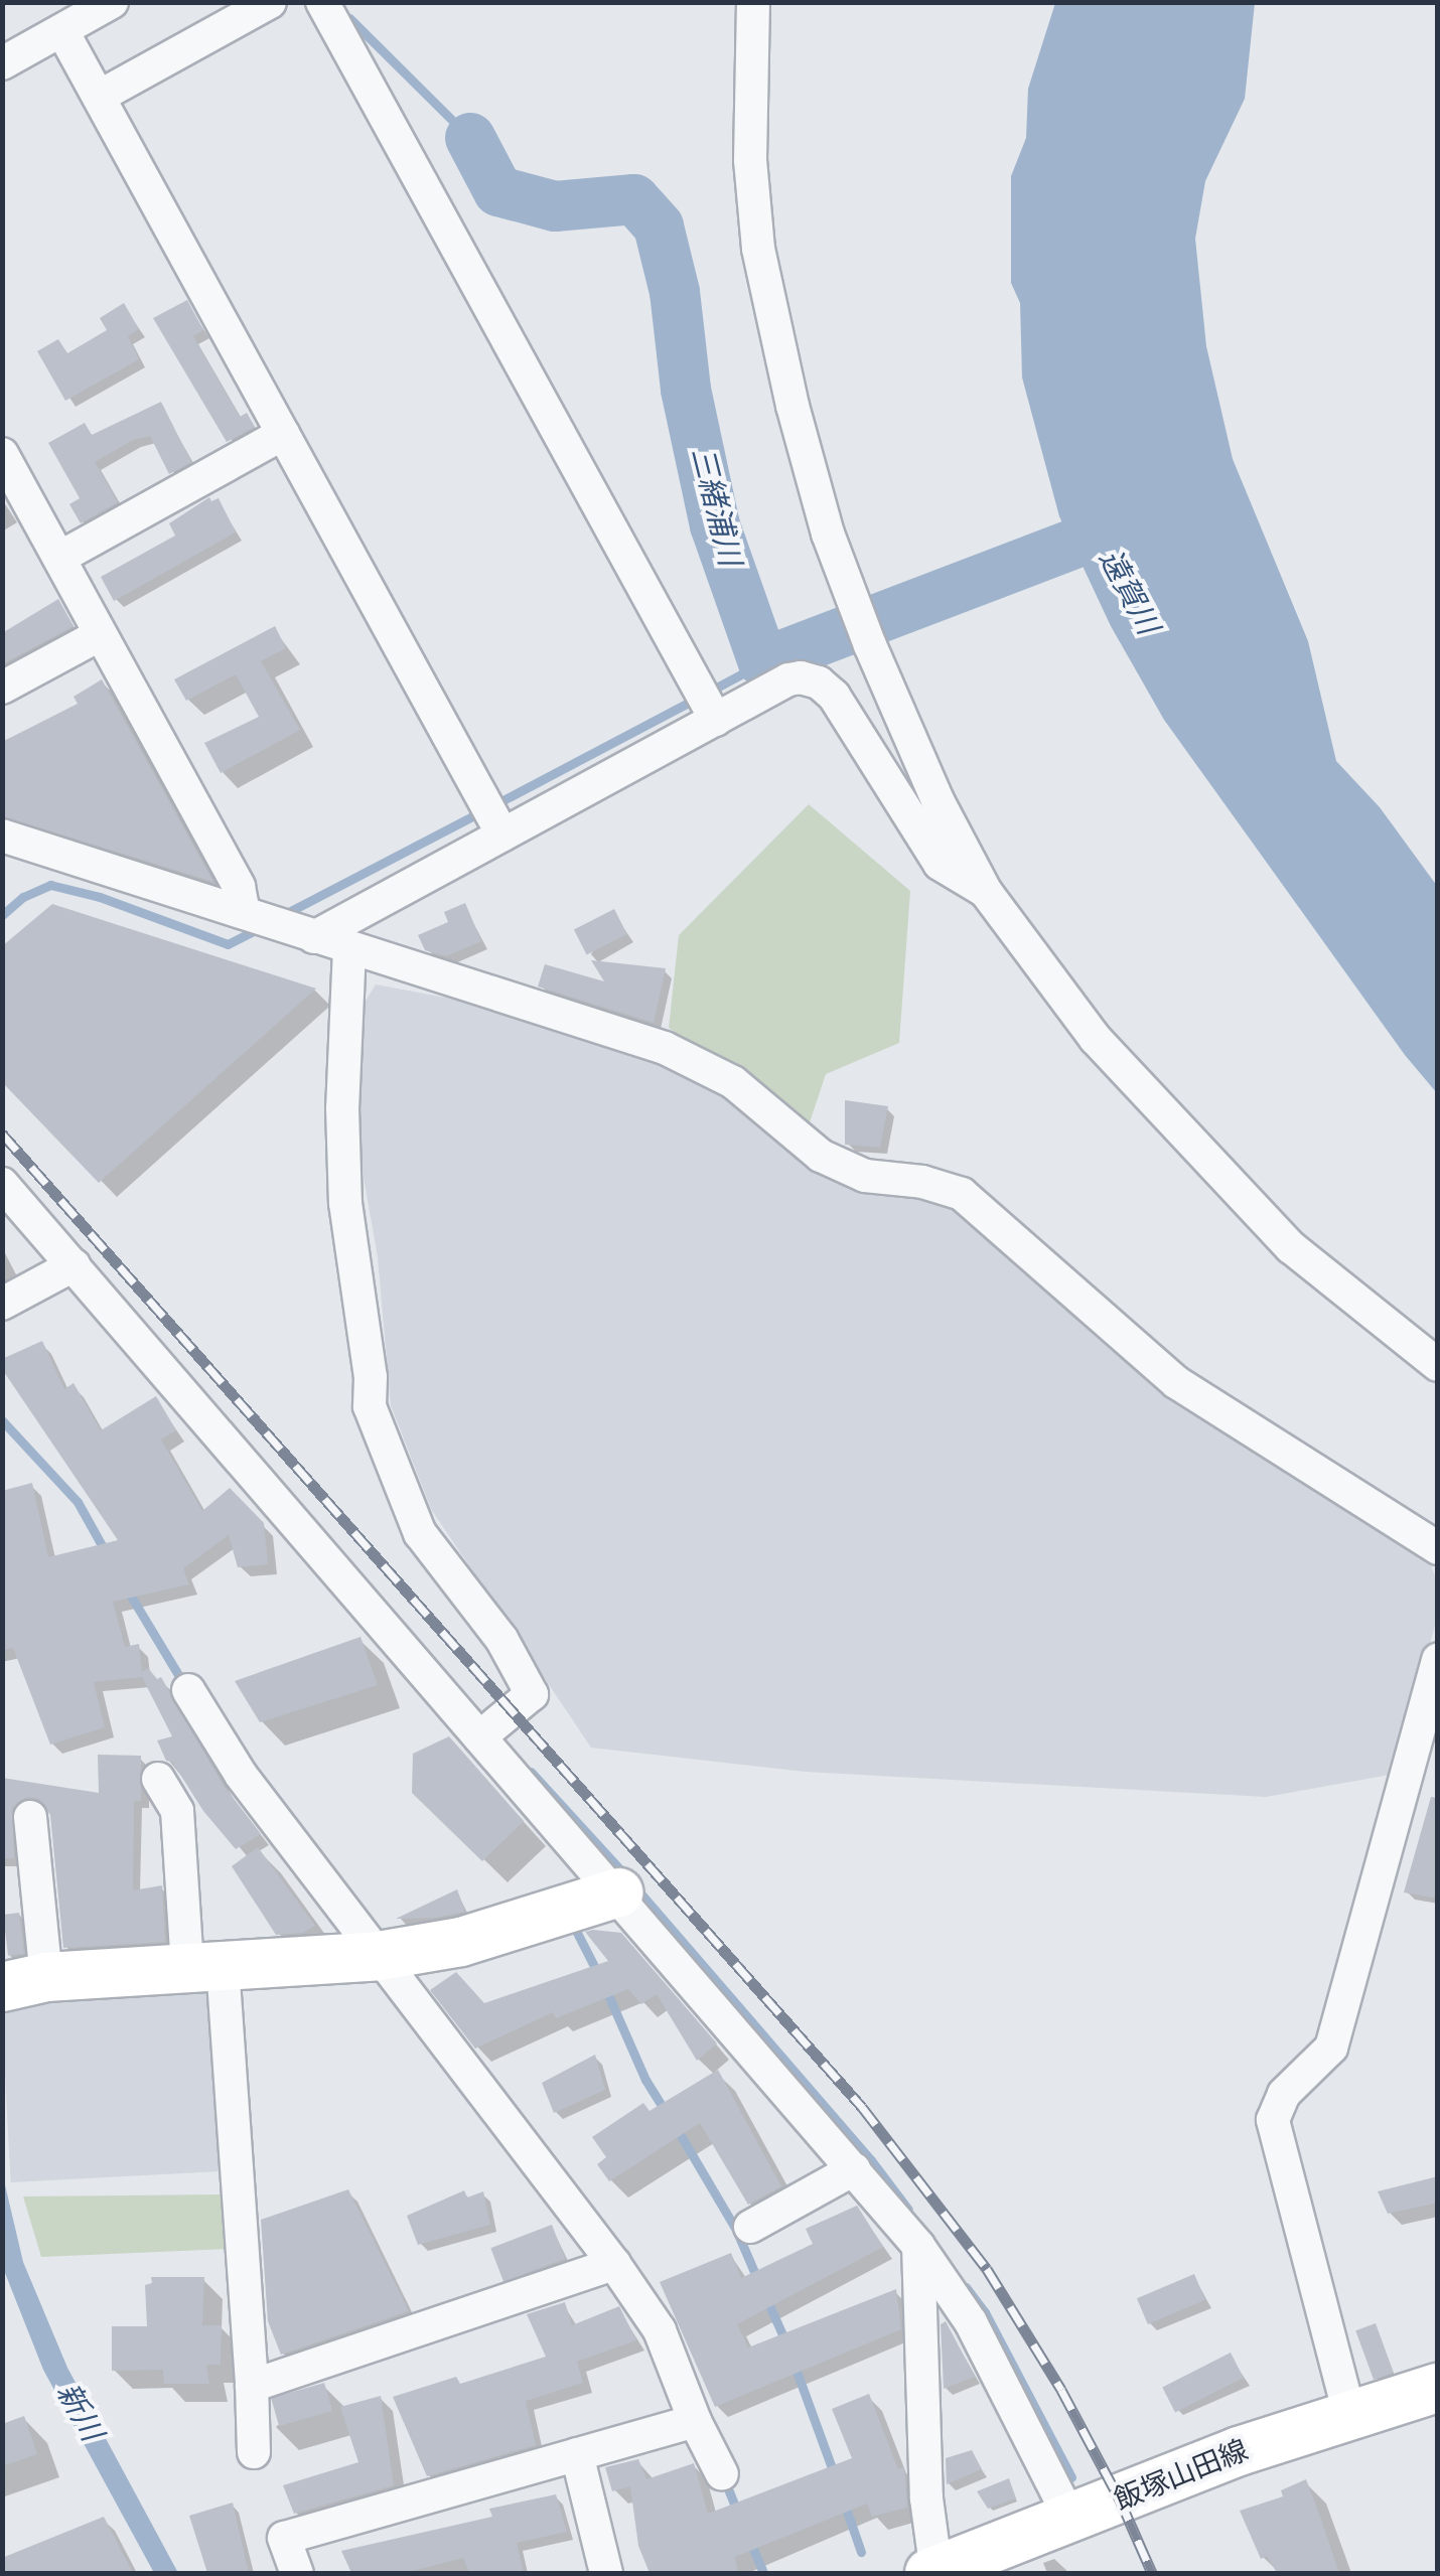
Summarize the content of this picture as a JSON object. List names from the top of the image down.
{
  "streets": {
    "street": ["飯塚山田線"]
  },
  "water": ["三緒浦川", "遠賀川", "新川"]
}
